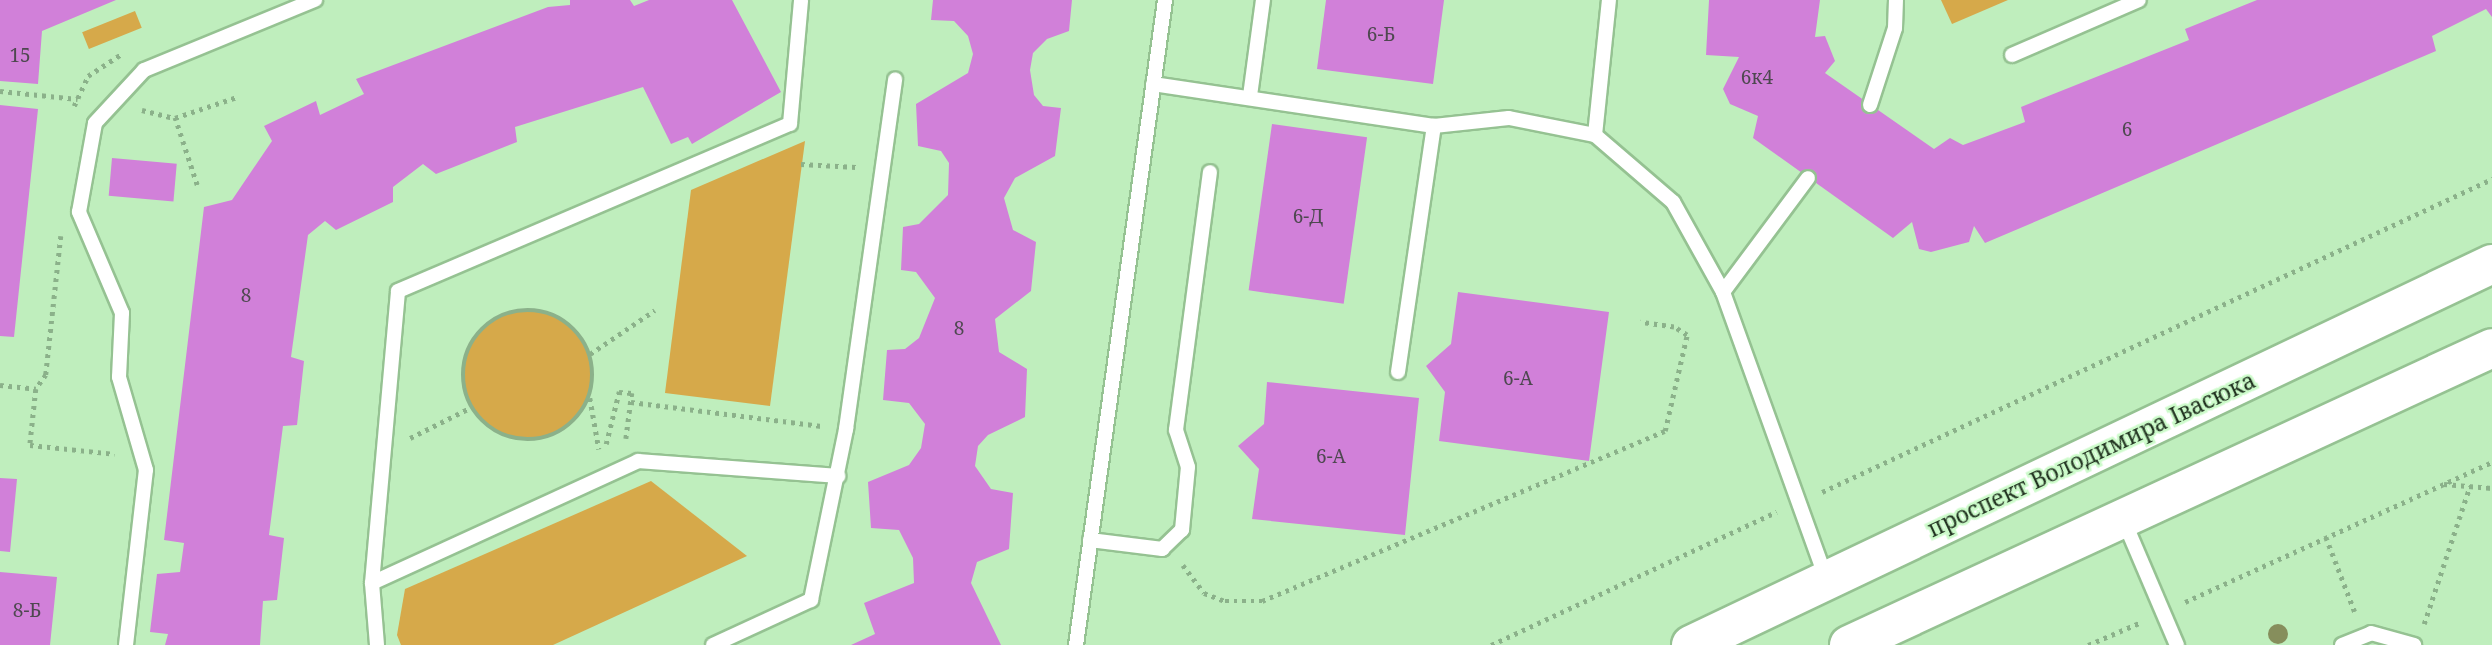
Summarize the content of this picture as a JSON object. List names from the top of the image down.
{
  "streets": {
    "main road": ["проспект Володимира Івасюка"]
  },
  "house_numbers": [
    "6-Б",
    "15",
    "6к4",
    "6",
    "6-Д",
    "8",
    "8",
    "6-А",
    "6-А",
    "8-Б"
  ]
}
